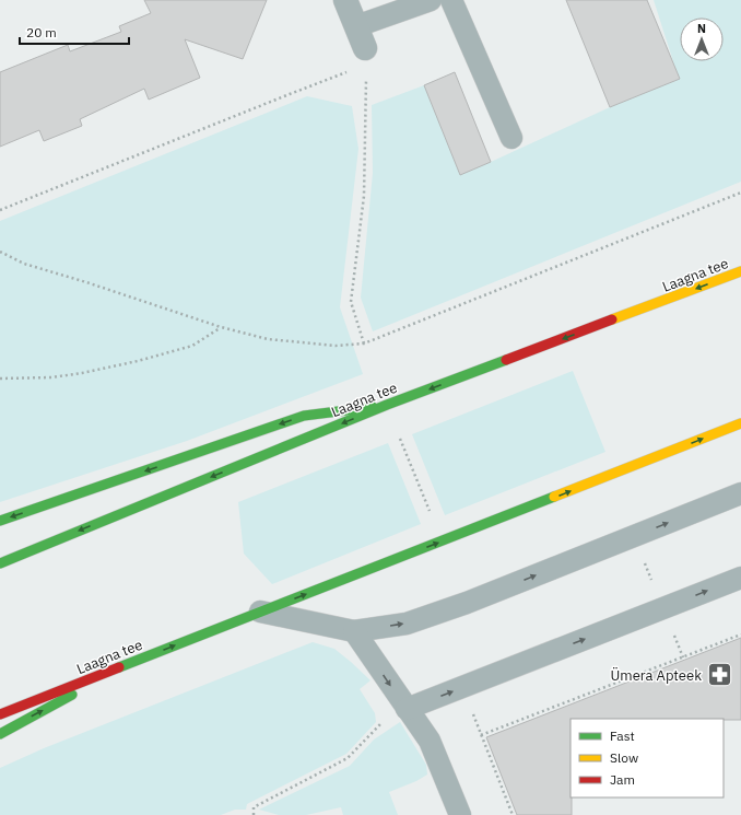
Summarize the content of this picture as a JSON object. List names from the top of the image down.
{
  "streets": {
    "main road": ["Laagna tee"]
  },
  "places": {
    "pharmacy": ["Ümera Apteek"]
  },
  "legend": ["Fast", "Slow", "Jam"],
  "scale_bar": "20 m",
  "north": "top"
}
